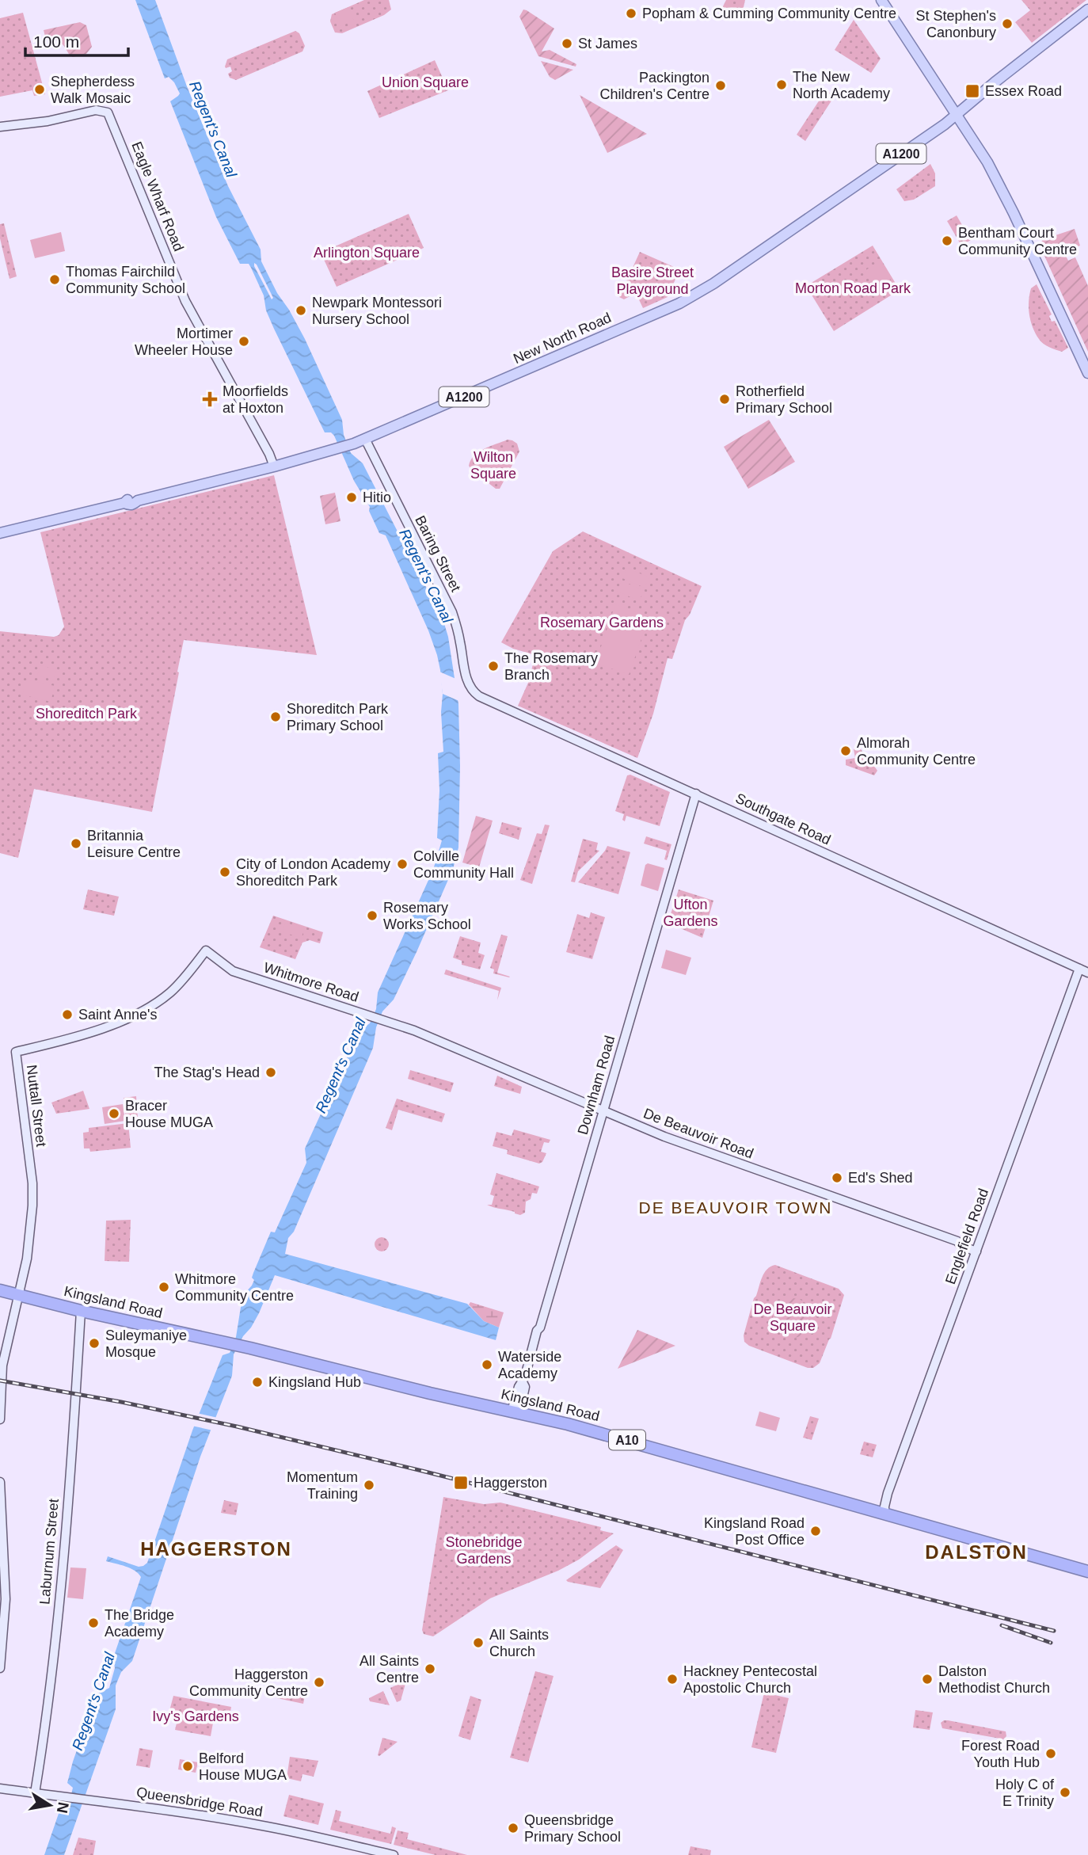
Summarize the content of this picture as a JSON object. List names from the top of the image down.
{
  "streets": {
    "highway": ["Kingsland Road", "A10"],
    "main road": ["A1200", "New North Road"],
    "street": [
      "Eagle Wharf Road",
      "Baring Street",
      "Southgate Road",
      "Whitmore Road",
      "Downham Road",
      "Nuttall Street",
      "De Beauvoir Road",
      "Englefield Road",
      "Laburnum Street",
      "Queensbridge Road"
    ]
  },
  "crossings": [
    ["A1200", "New North Road"],
    ["Eagle Wharf Road", "New North Road"],
    ["New North Road", "Baring Street"],
    ["Baring Street", "Southgate Road"],
    ["Southgate Road", "Downham Road"],
    ["Southgate Road", "Englefield Road"],
    ["Whitmore Road", "Nuttall Street"],
    ["Whitmore Road", "De Beauvoir Road"],
    ["Downham Road", "De Beauvoir Road"],
    ["Downham Road", "Kingsland Road"],
    ["Nuttall Street", "Kingsland Road"],
    ["De Beauvoir Road", "Englefield Road"],
    ["Englefield Road", "Kingsland Road"],
    ["Kingsland Road", "Laburnum Street"],
    ["Laburnum Street", "Queensbridge Road"]
  ],
  "districts": ["DE BEAUVOIR TOWN", "HAGGERSTON", "DALSTON"],
  "water": ["Regent's Canal"],
  "parks": [
    "Union Square",
    "Arlington Square",
    "Basire Street Playground",
    "Morton Road Park",
    "Wilton Square",
    "Rosemary Gardens",
    "Shoreditch Park",
    "Ufton Gardens",
    "De Beauvoir Square",
    "Stonebridge Gardens",
    "Ivy's Gardens"
  ],
  "places": {
    "other": [
      "Popham & Cumming Community Centre",
      "St Stephen's Canonbury",
      "St James",
      "The New North Academy",
      "Packington Children's Centre",
      "Shepherdess Walk Mosaic",
      "Bentham Court Community Centre",
      "Thomas Fairchild Community School",
      "Newpark Montessori Nursery School",
      "Mortimer Wheeler House",
      "Rotherfield Primary School",
      "Hitio",
      "The Rosemary Branch",
      "Shoreditch Park Primary School",
      "Almorah Community Centre",
      "Britannia Leisure Centre",
      "Colville Community Hall",
      "City of London Academy Shoreditch Park",
      "Rosemary Works School",
      "Saint Anne's",
      "The Stag's Head",
      "Bracer House MUGA",
      "Ed's Shed",
      "Whitmore Community Centre",
      "Suleymaniye Mosque",
      "Waterside Academy",
      "Kingsland Hub",
      "Momentum Training",
      "Kingsland Road Post Office",
      "The Bridge Academy",
      "All Saints Church",
      "All Saints Centre",
      "Hackney Pentecostal Apostolic Church",
      "Dalston Methodist Church",
      "Haggerston Community Centre",
      "Forest Road Youth Hub",
      "Belford House MUGA",
      "Holy C of E Trinity",
      "Queensbridge Primary School"
    ],
    "transit": ["Essex Road", "Haggerston"],
    "health": ["Moorfields at Hoxton"]
  },
  "scale_bar": "100 m",
  "north": "right"
}
